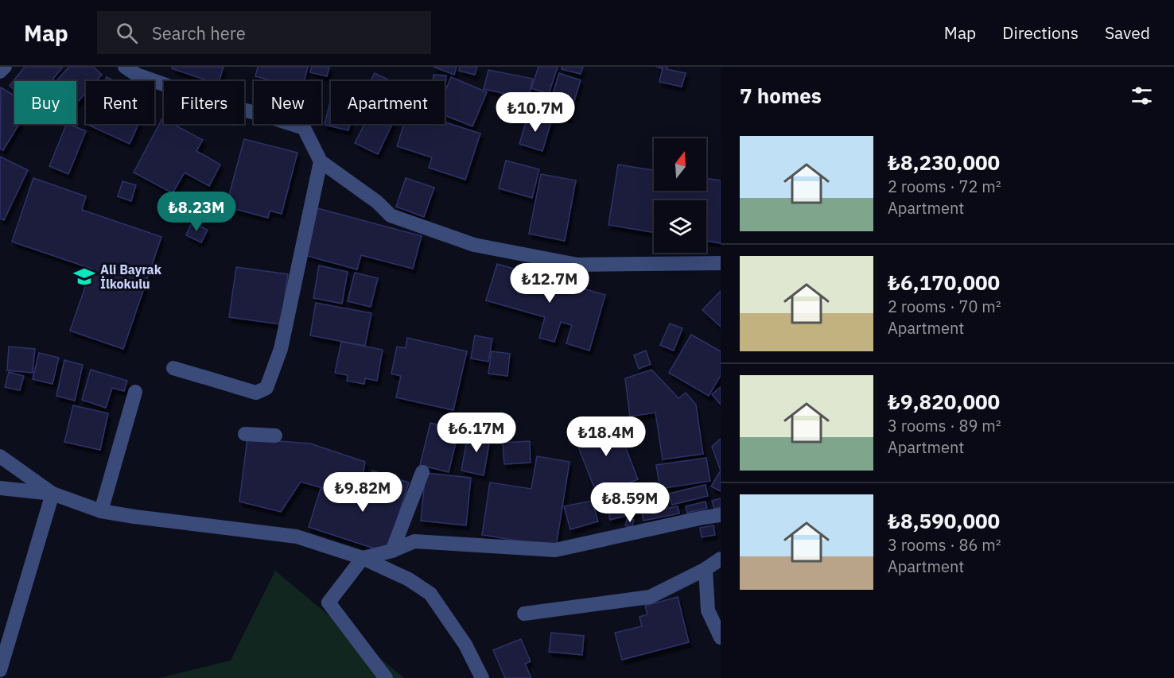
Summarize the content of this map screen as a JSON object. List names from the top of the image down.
{
  "places": {
    "school or university": ["Ali Bayrak İlkokulu"]
  },
  "north": "top",
  "page": {
    "header": "Map",
    "search": "Search here",
    "nav": ["Map", "Directions", "Saved"],
    "heading": "7 homes",
    "chip": [
      "Buy",
      "Rent",
      "Filters",
      "New",
      "Apartment"
    ],
    "price": [
      "₺10.7M",
      "₺8.23M",
      "₺12.7M",
      "₺6.17M",
      "₺18.4M",
      "₺9.82M",
      "₺8.59M"
    ],
    "list": [
      {
        "name": "₺8,230,000",
        "note": "2 rooms · 72 m² · Apartment"
      },
      {
        "name": "₺6,170,000",
        "note": "2 rooms · 70 m² · Apartment"
      },
      {
        "name": "₺9,820,000",
        "note": "3 rooms · 89 m² · Apartment"
      },
      {
        "name": "₺8,590,000",
        "note": "3 rooms · 86 m² · Apartment"
      }
    ]
  }
}
